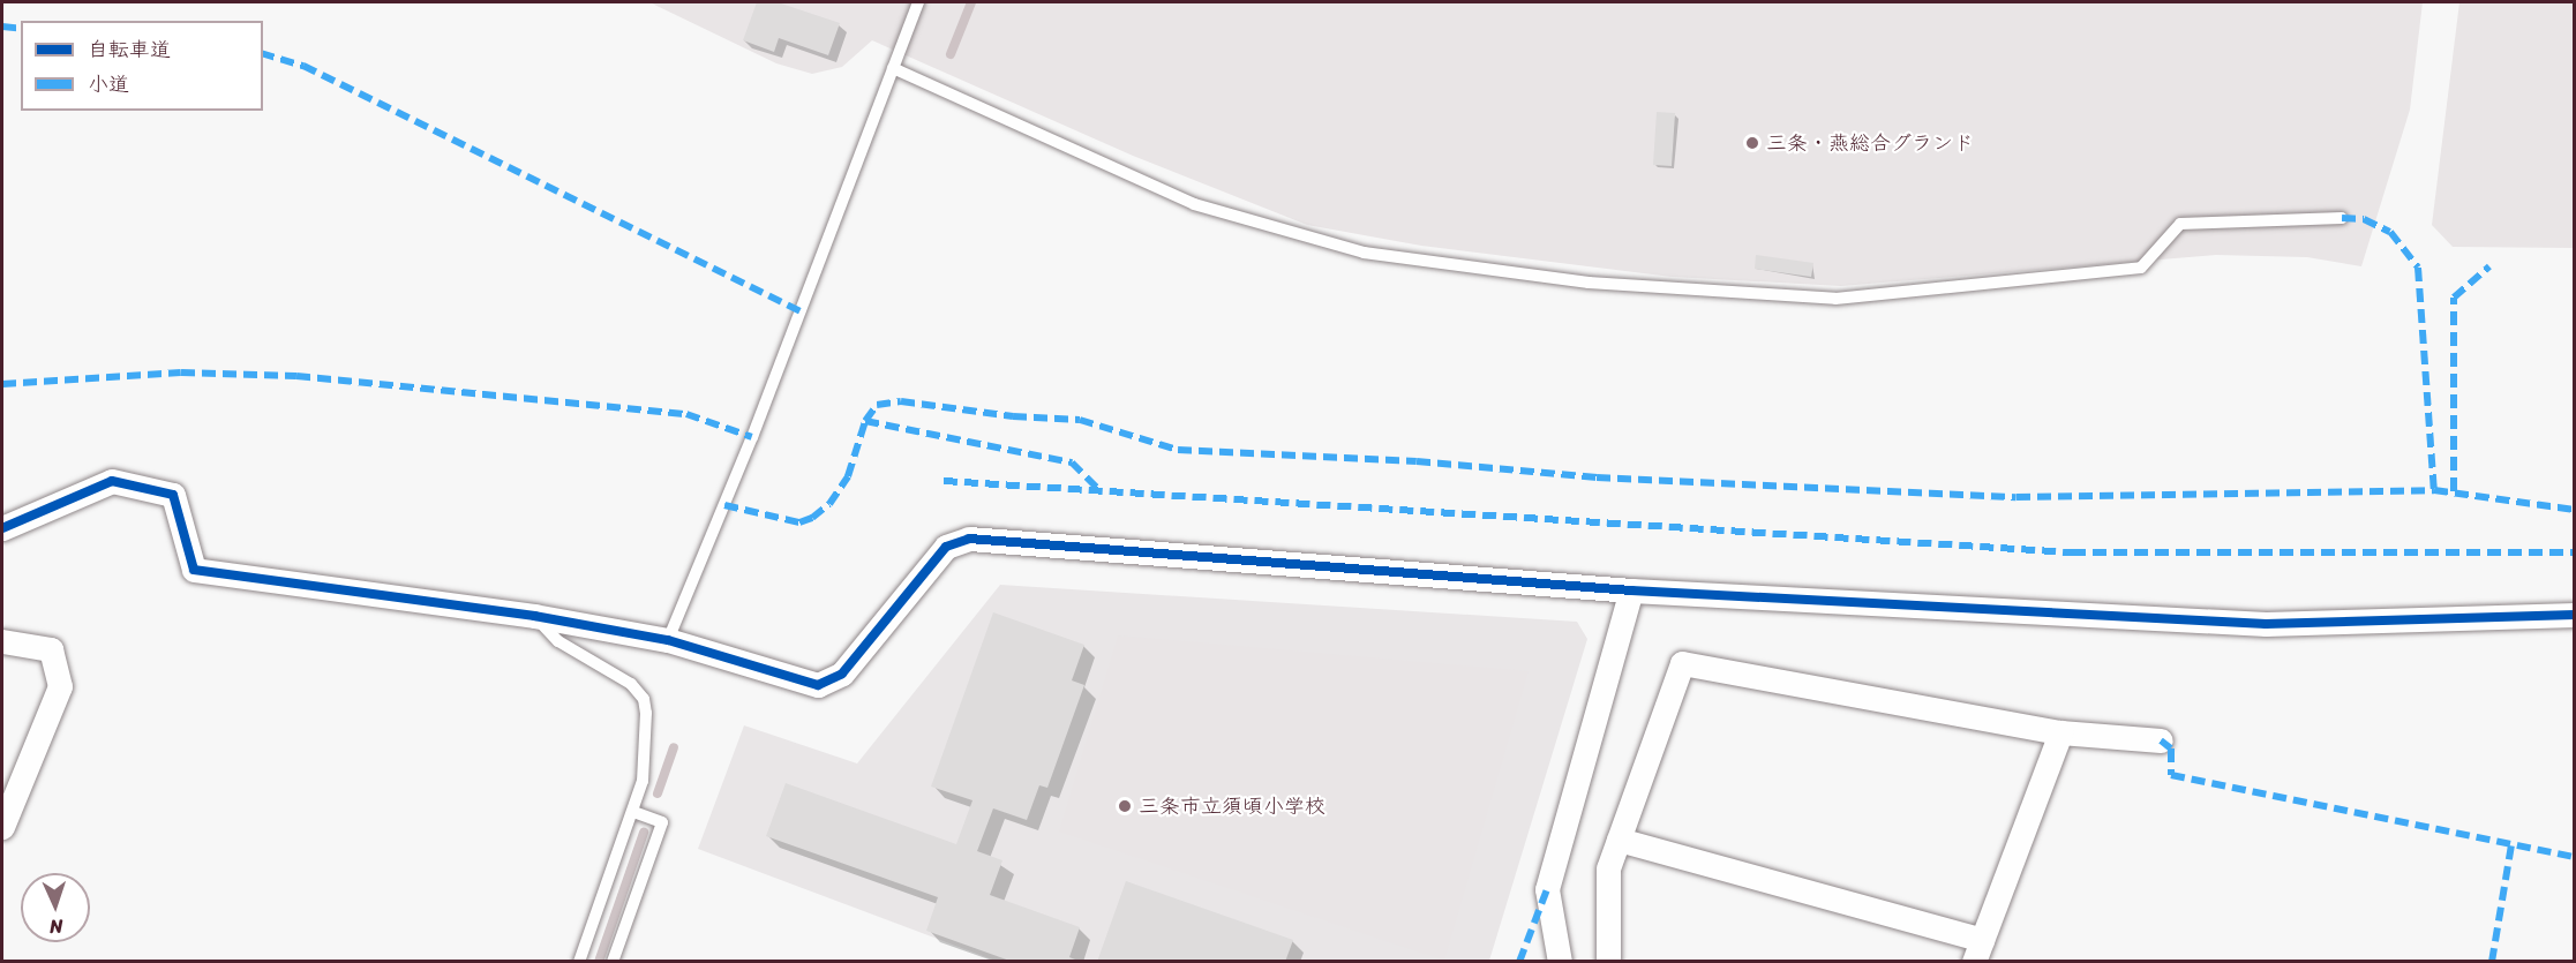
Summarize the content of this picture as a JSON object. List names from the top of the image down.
{
  "places": ["三条・燕総合グランド", "三条市立須頃小学校"],
  "legend": ["自転車道", "小道"],
  "north": "bottom"
}
